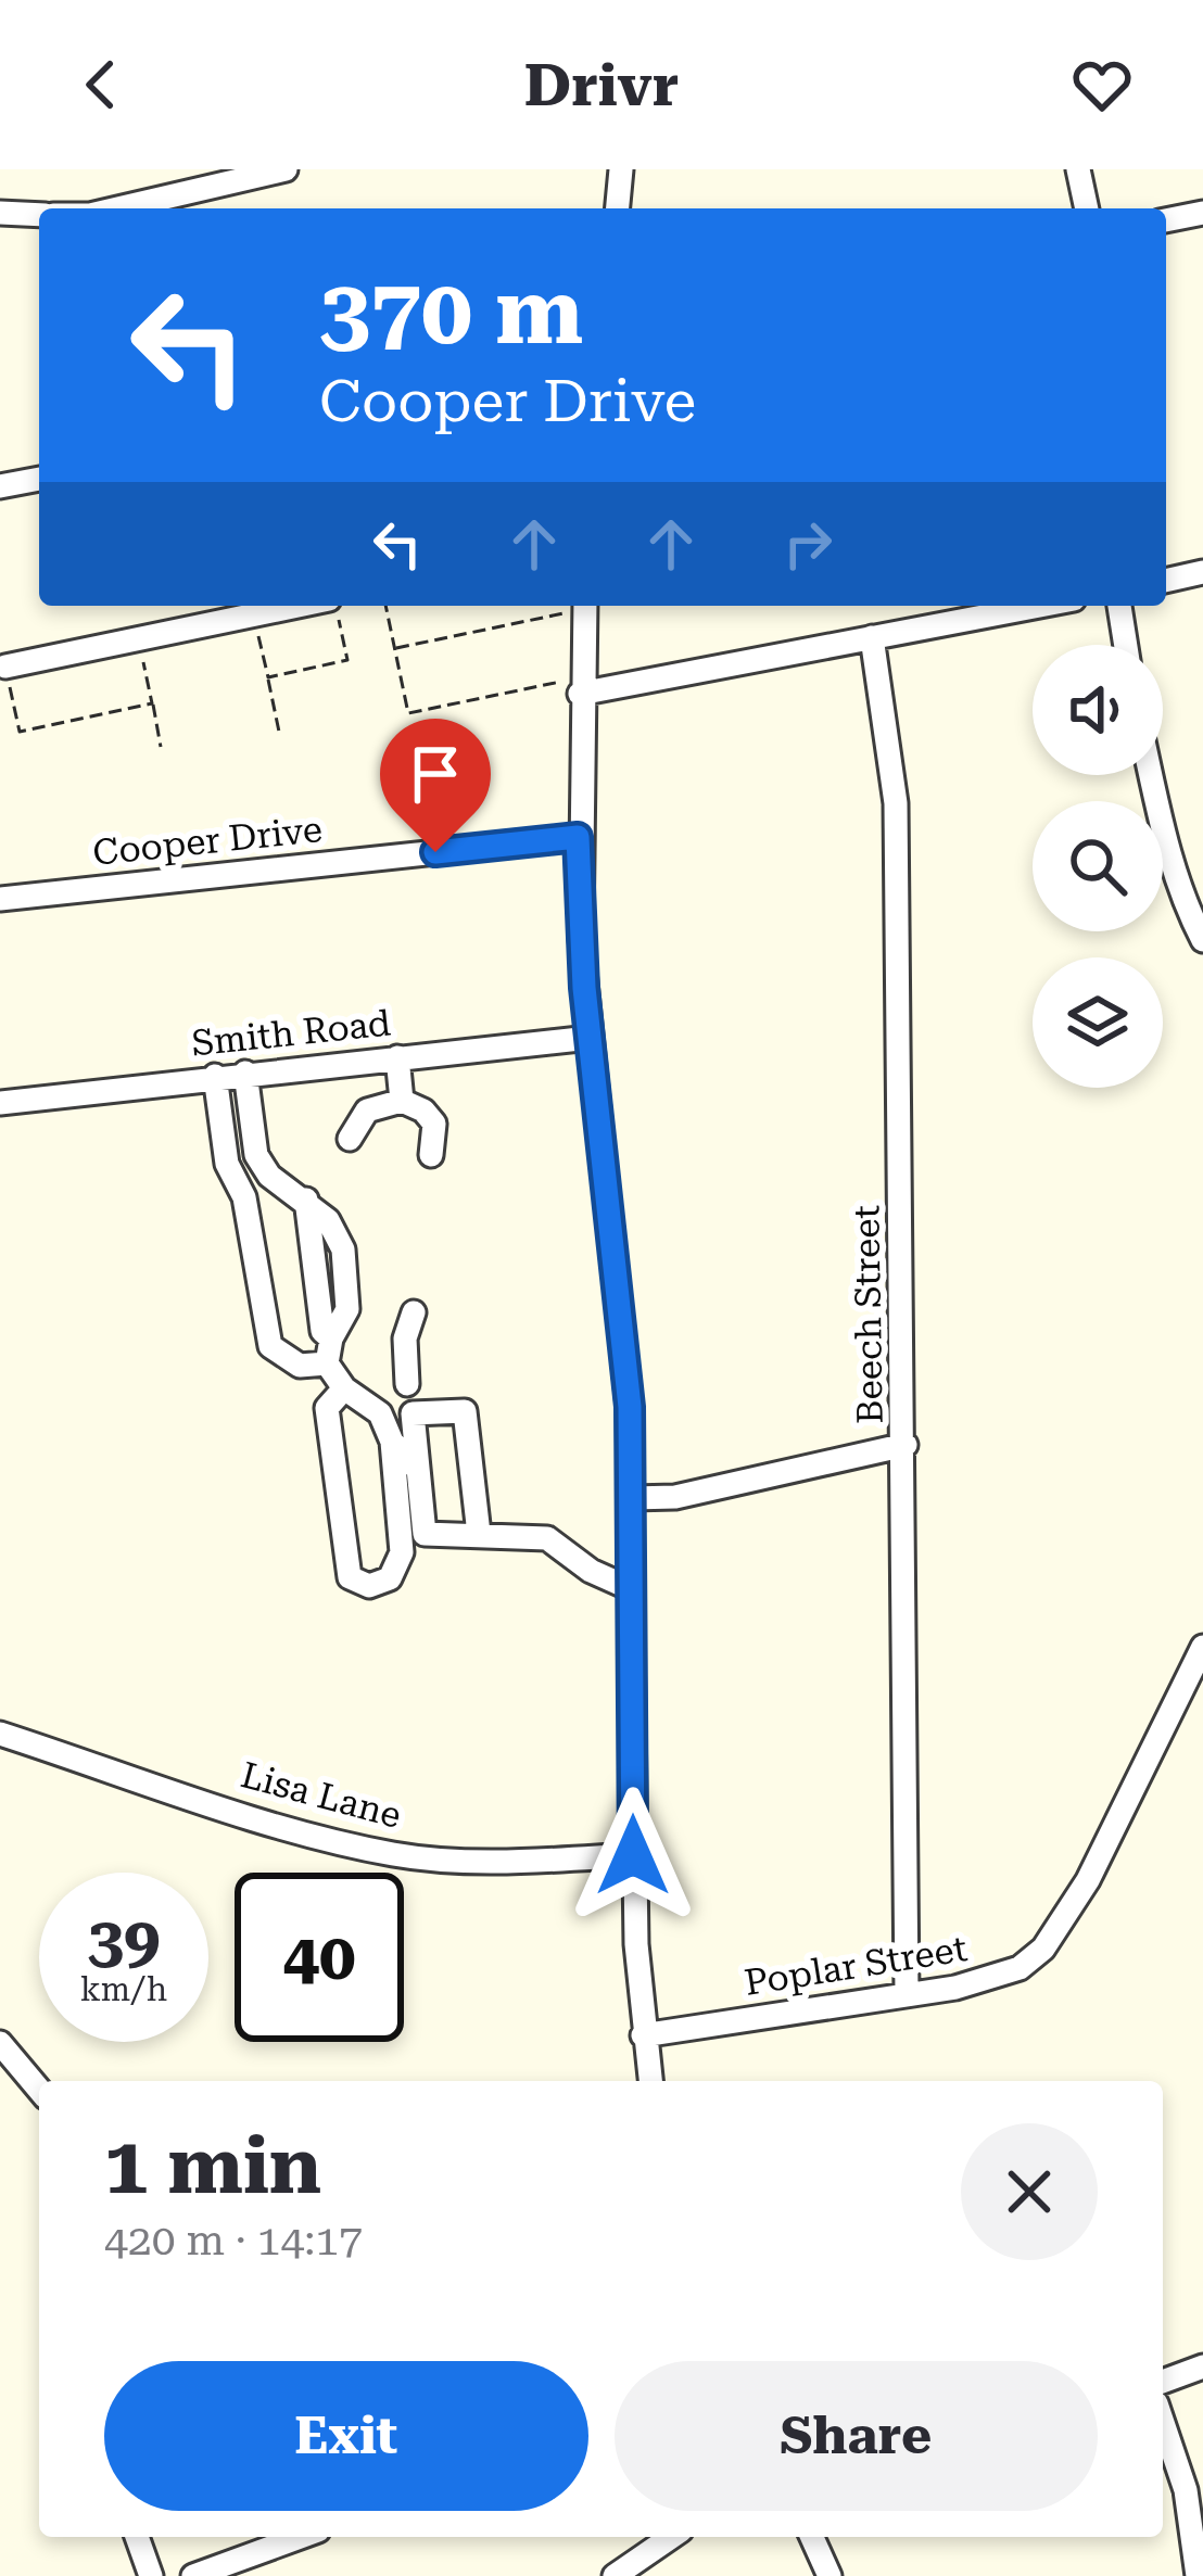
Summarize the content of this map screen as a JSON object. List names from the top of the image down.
{
  "streets": {
    "street": [
      "Cooper Drive",
      "Smith Road",
      "Beech Street",
      "Lisa Lane",
      "Poplar Street"
    ]
  },
  "crossings": [
    ["Beech Street", "Poplar Street"]
  ],
  "page": {
    "header": "Drivr",
    "turn": ["370 m", "Cooper Drive"],
    "speed": "39 km/h",
    "limit": "40",
    "heading": ["1 min", "420 m · 14:17"],
    "buttons": ["Exit", "Share"]
  }
}
